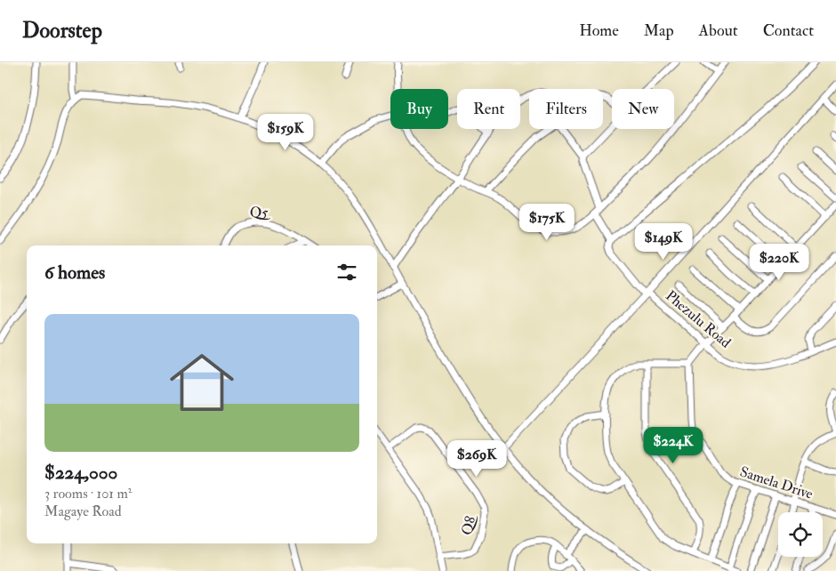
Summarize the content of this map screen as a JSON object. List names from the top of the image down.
{
  "streets": {
    "street": [
      "Q5",
      "Phezulu Road",
      "Samela Drive",
      "Q8"
    ]
  },
  "page": {
    "header": "Doorstep",
    "nav": [
      "Home",
      "Map",
      "About",
      "Contact"
    ],
    "chip": [
      "Buy",
      "Rent",
      "Filters",
      "New"
    ],
    "price": [
      "$159K",
      "$175K",
      "$149K",
      "$220K",
      "$224K",
      "$269K"
    ],
    "heading": "6 homes",
    "list": [
      {
        "name": "$224,000",
        "note": "3 rooms · 101 m² · Magaye Road"
      }
    ]
  }
}
